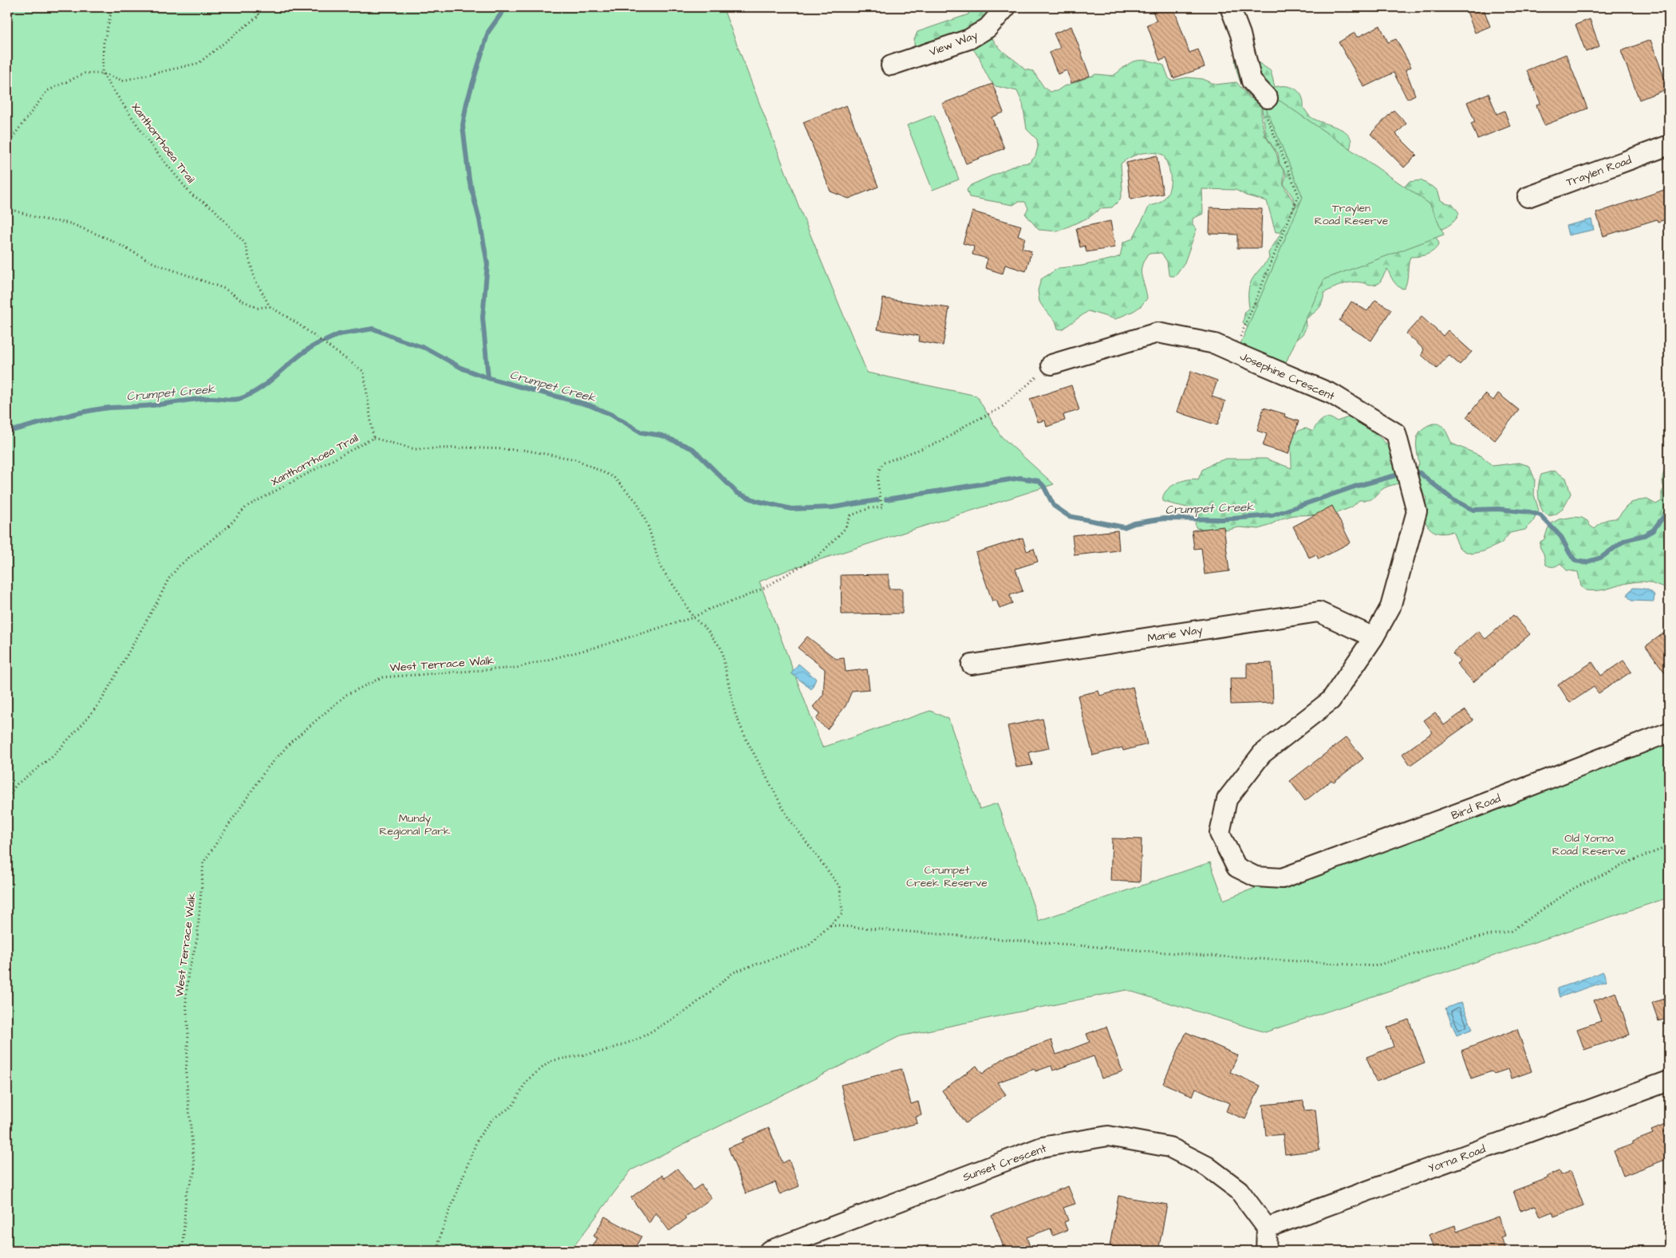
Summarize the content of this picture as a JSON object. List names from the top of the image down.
{
  "streets": {
    "street": [
      "View Way",
      "Traylen Road",
      "Josephine Crescent",
      "Marie Way",
      "Bird Road",
      "Yorna Road",
      "Sunset Crescent"
    ],
    "path": ["Xanthorrhoea Trail", "West Terrace Walk"]
  },
  "crossings": [
    ["Josephine Crescent", "Marie Way"],
    ["Josephine Crescent", "West Terrace Walk"],
    ["Josephine Crescent", "Bird Road"],
    ["Yorna Road", "Sunset Crescent"]
  ],
  "water": ["Crumpet Creek"],
  "parks": [
    "Traylen Road Reserve",
    "Mundy Regional Park",
    "Old Yorna Road Reserve",
    "Crumpet Creek Reserve"
  ]
}
